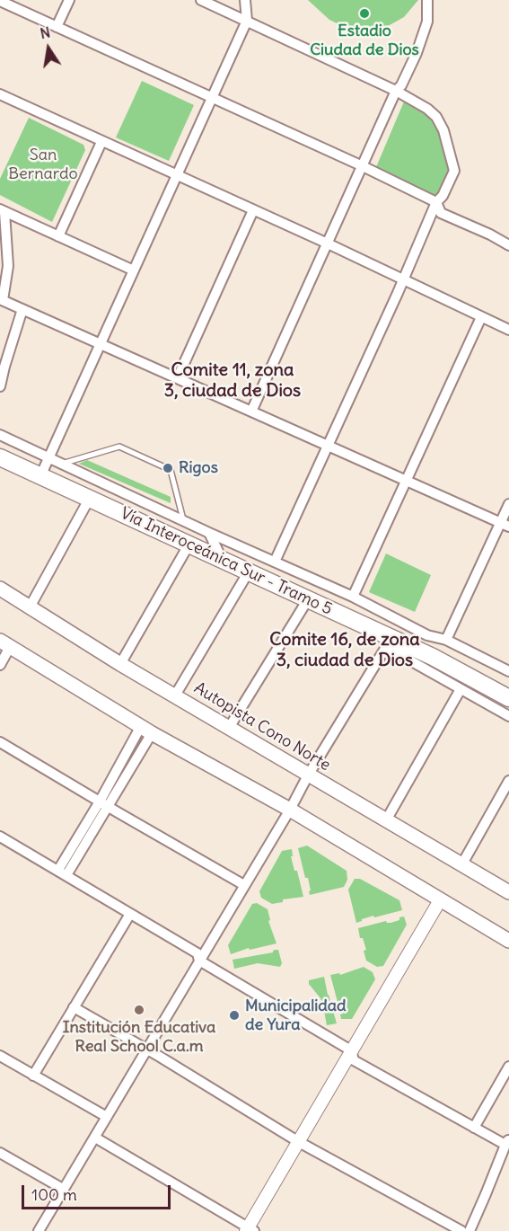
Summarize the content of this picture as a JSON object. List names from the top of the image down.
{
  "streets": {
    "highway": ["Vía Interoceánica Sur - Tramo 5"],
    "main road": ["Autopista Cono Norte"]
  },
  "districts": ["Comite 11, zona 3, ciudad de Dios", "Comite 16, de zona 3, ciudad de Dios"],
  "parks": ["San Bernardo"],
  "places": [
    "Estadio Ciudad de Dios",
    "Rigos",
    "Institución Educativa Real School C.a.m",
    "Municipalidad de Yura"
  ],
  "scale_bar": "100 m",
  "north": "top"
}
